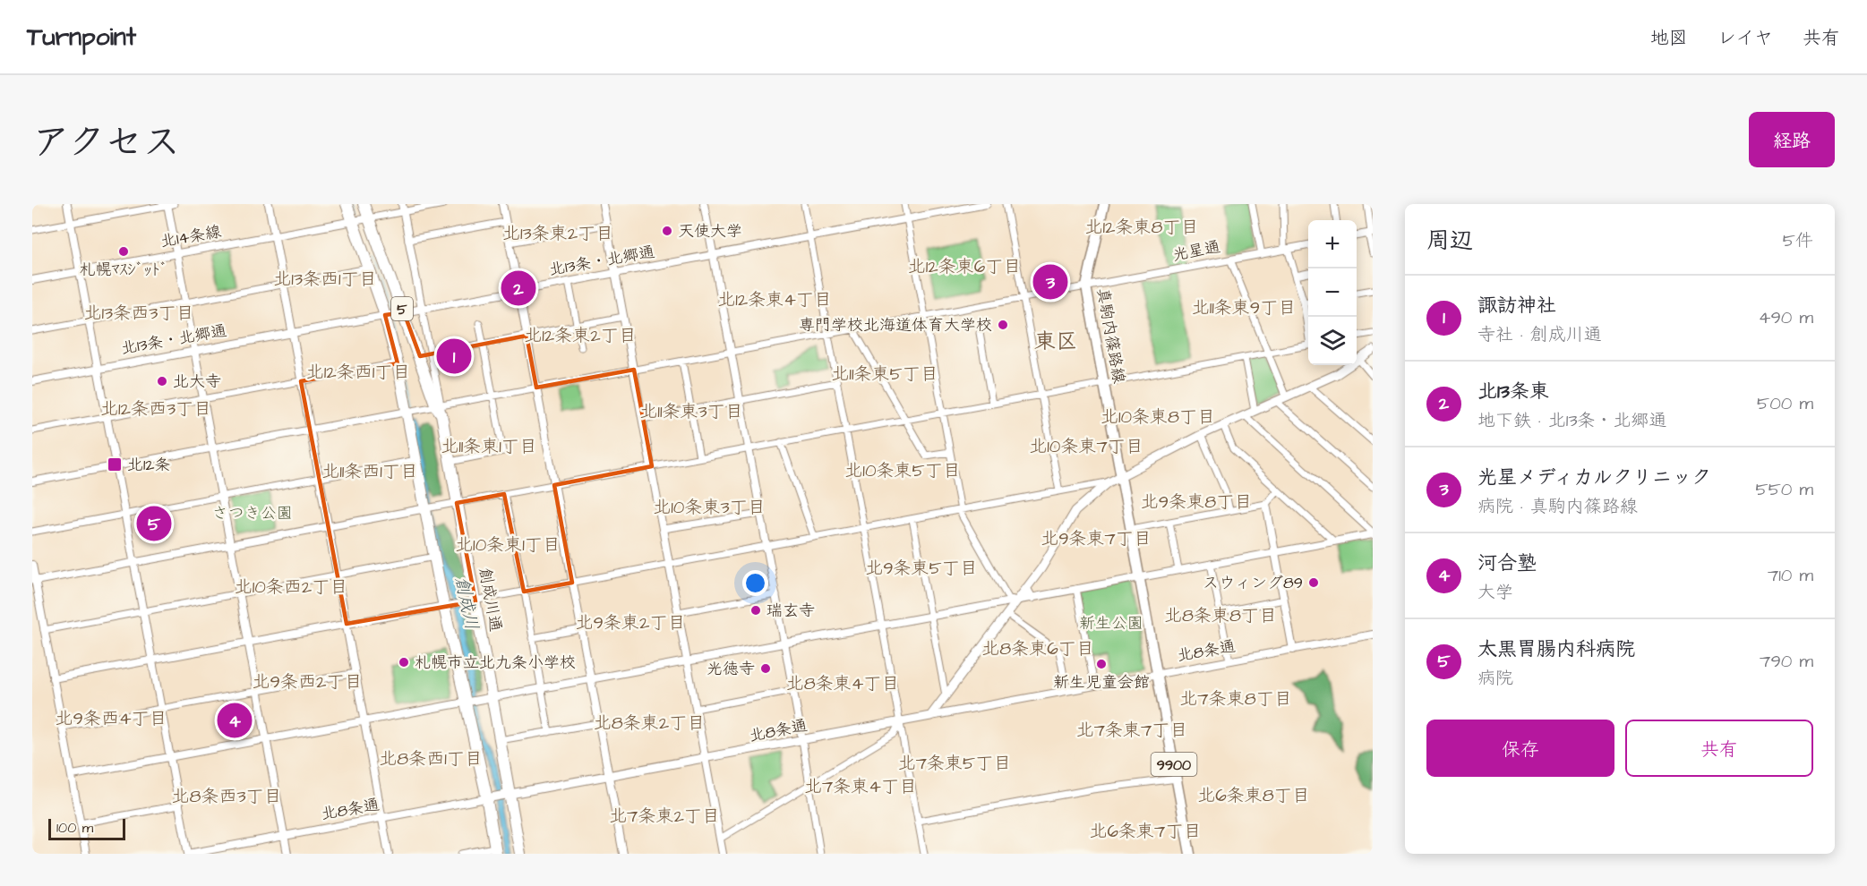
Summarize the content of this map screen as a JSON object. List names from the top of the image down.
{
  "streets": {
    "highway": ["5", "創成川通"],
    "main road": ["真駒内篠路線", "北8条通", "9900"],
    "street": ["北14条線", "光星通", "北13条・北郷通"]
  },
  "crossings": [
    ["北14条線", "創成川通"],
    ["光星通", "真駒内篠路線"],
    ["北13条・北郷通", "創成川通"],
    ["真駒内篠路線", "北8条通"],
    ["創成川通", "北8条通"]
  ],
  "districts": [
    "北12条東8丁目",
    "北13条東2丁目",
    "北12条東6丁目",
    "北13条西1丁目",
    "北12条東4丁目",
    "北11条東9丁目",
    "北13条西3丁目",
    "北12条東2丁目",
    "東区",
    "北12条西1丁目",
    "北11条東5丁目",
    "北12条西3丁目",
    "北11条東3丁目",
    "北10条東8丁目",
    "北11条東1丁目",
    "北10条東7丁目",
    "北10条東5丁目",
    "北11条西1丁目",
    "北9条東8丁目",
    "北10条東3丁目",
    "北9条東7丁目",
    "北10条東1丁目",
    "北9条東5丁目",
    "北10条西2丁目",
    "北8条東8丁目",
    "北9条東2丁目",
    "北8条東6丁目",
    "北9条西2丁目",
    "北8条東4丁目",
    "北7条東8丁目",
    "北9条西4丁目",
    "北8条東2丁目",
    "北7条東7丁目",
    "北8条西1丁目",
    "北7条東5丁目",
    "北7条東4丁目",
    "北6条東8丁目",
    "北8条西3丁目",
    "北7条東2丁目",
    "北6条東7丁目"
  ],
  "water": ["創成川"],
  "parks": ["さつき公園", "新生公園"],
  "places": {
    "other": [
      "天使大学",
      "札幌ﾏｽｼﾞｯﾄﾞ",
      "専門学校北海道体育大学校",
      "北大寺",
      "スウィング89",
      "瑞玄寺",
      "札幌市立北九条小学校",
      "新生児童会館",
      "光徳寺"
    ],
    "transit": ["北12条"]
  },
  "scale_bar": "100 m",
  "page": {
    "header": "Turnpoint",
    "nav": ["地図", "レイヤ", "共有"],
    "title": "アクセス",
    "buttons": [
      "経路",
      ["保存", "共有"]
    ],
    "heading": ["周辺", "5件"],
    "map_buttons": ["+", "−"],
    "pins": [
      "3",
      "2",
      "1",
      "5",
      "4"
    ],
    "list": [
      {
        "mark": "1",
        "name": "諏訪神社",
        "note": "寺社 · 創成川通",
        "value": "490 m"
      },
      {
        "mark": "2",
        "name": "北13条東",
        "note": "地下鉄 · 北13条・北郷通",
        "value": "500 m"
      },
      {
        "mark": "3",
        "name": "光星メディカルクリニック",
        "note": "病院 · 真駒内篠路線",
        "value": "550 m"
      },
      {
        "mark": "4",
        "name": "河合塾",
        "note": "大学",
        "value": "710 m"
      },
      {
        "mark": "5",
        "name": "太黒胃腸内科病院",
        "note": "病院",
        "value": "790 m"
      }
    ],
    "scale": "100 m"
  }
}
